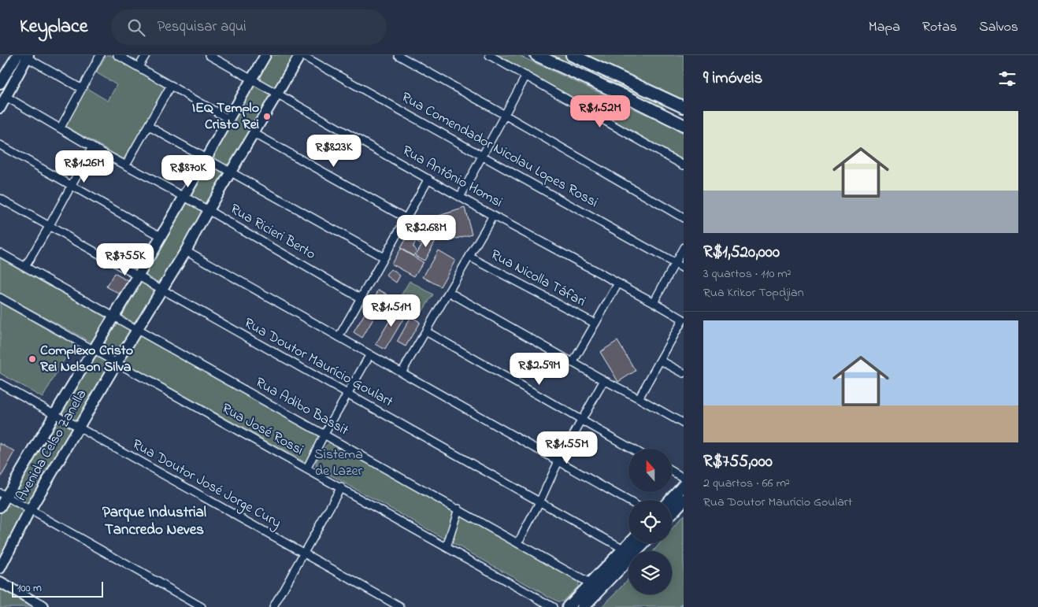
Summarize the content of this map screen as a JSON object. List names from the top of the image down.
{
  "streets": {
    "street": [
      "Rua Comendador Nicolau Lopes Rossi",
      "Rua Antônio Homsi",
      "Rua Ricieri Berto",
      "Rua Nicolla Táfari",
      "Rua Doutor Maurício Goulart",
      "Rua Adibo Bassit",
      "Rua José Rossi",
      "Avenida Celso Zanella",
      "Rua Doutor José Jorge Cury"
    ]
  },
  "crossings": [
    ["Rua Comendador Nicolau Lopes Rossi", "Avenida Celso Zanella"],
    ["Rua Antônio Homsi", "Avenida Celso Zanella"],
    ["Rua Ricieri Berto", "Avenida Celso Zanella"],
    ["Rua Doutor Maurício Goulart", "Avenida Celso Zanella"],
    ["Rua Adibo Bassit", "Avenida Celso Zanella"],
    ["Rua José Rossi", "Avenida Celso Zanella"],
    ["Avenida Celso Zanella", "Rua Doutor José Jorge Cury"]
  ],
  "districts": ["Parque Industrial Tancredo Neves"],
  "parks": ["Sistema de Lazer"],
  "places": ["IEQ Templo Cristo Rei", "Complexo Cristo Rei Nelson Silva"],
  "scale_bar": "100 m",
  "north": "top",
  "page": {
    "header": "Keyplace",
    "search": "Pesquisar aqui",
    "nav": ["Mapa", "Rotas", "Salvos"],
    "heading": "9 imóveis",
    "price": [
      "R$1.52M",
      "R$823K",
      "R$1.26M",
      "R$870K",
      "R$2.68M",
      "R$755K",
      "R$1.51M",
      "R$2.59M",
      "R$1.55M"
    ],
    "list": [
      {
        "name": "R$1,520,000",
        "note": "3 quartos · 110 m² · Rua Krikor Topdjian"
      },
      {
        "name": "R$755,000",
        "note": "2 quartos · 66 m² · Rua Doutor Maurício Goulart"
      }
    ],
    "scale": "100 m"
  }
}
